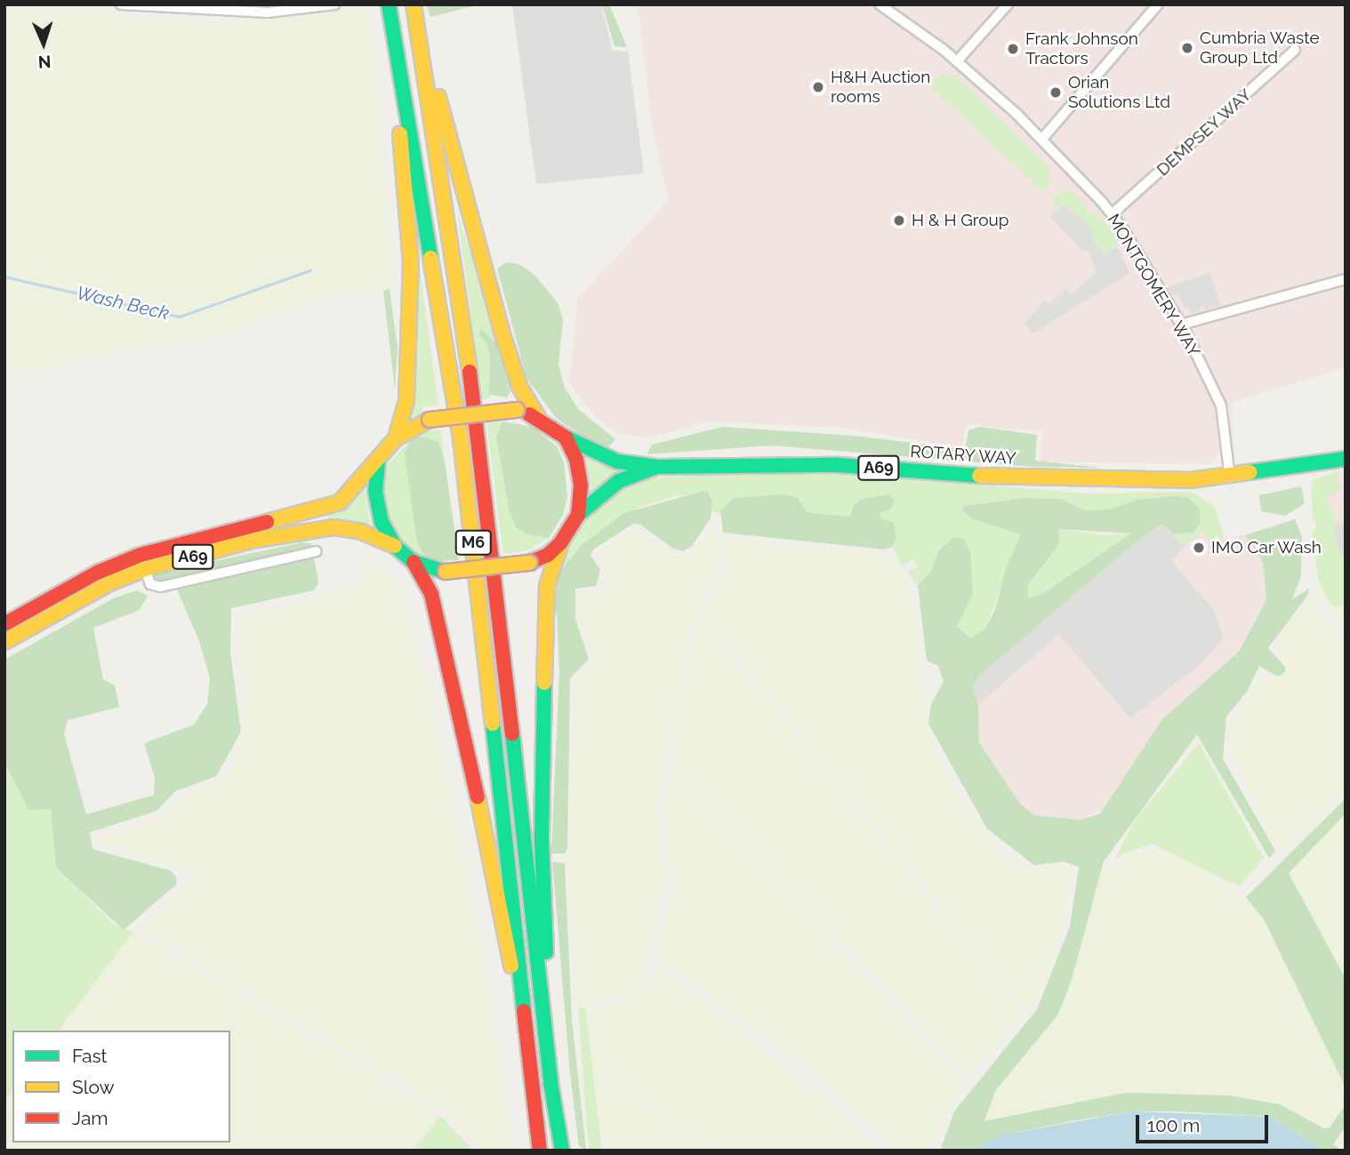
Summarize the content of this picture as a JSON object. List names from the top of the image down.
{
  "streets": {
    "main road": ["ROTARY WAY", "A69", "M6"],
    "street": ["DEMPSEY WAY", "MONTGOMERY WAY"]
  },
  "crossings": [
    ["DEMPSEY WAY", "MONTGOMERY WAY"],
    ["MONTGOMERY WAY", "ROTARY WAY"],
    ["MONTGOMERY WAY", "A69"],
    ["ROTARY WAY", "A69"]
  ],
  "water": ["Wash Beck"],
  "places": [
    "Cumbria Waste Group Ltd",
    "Frank Johnson Tractors",
    "H&H Auction rooms",
    "Orian Solutions Ltd",
    "H & H Group",
    "IMO Car Wash"
  ],
  "legend": ["Fast", "Slow", "Jam"],
  "scale_bar": "100 m",
  "north": "bottom"
}
